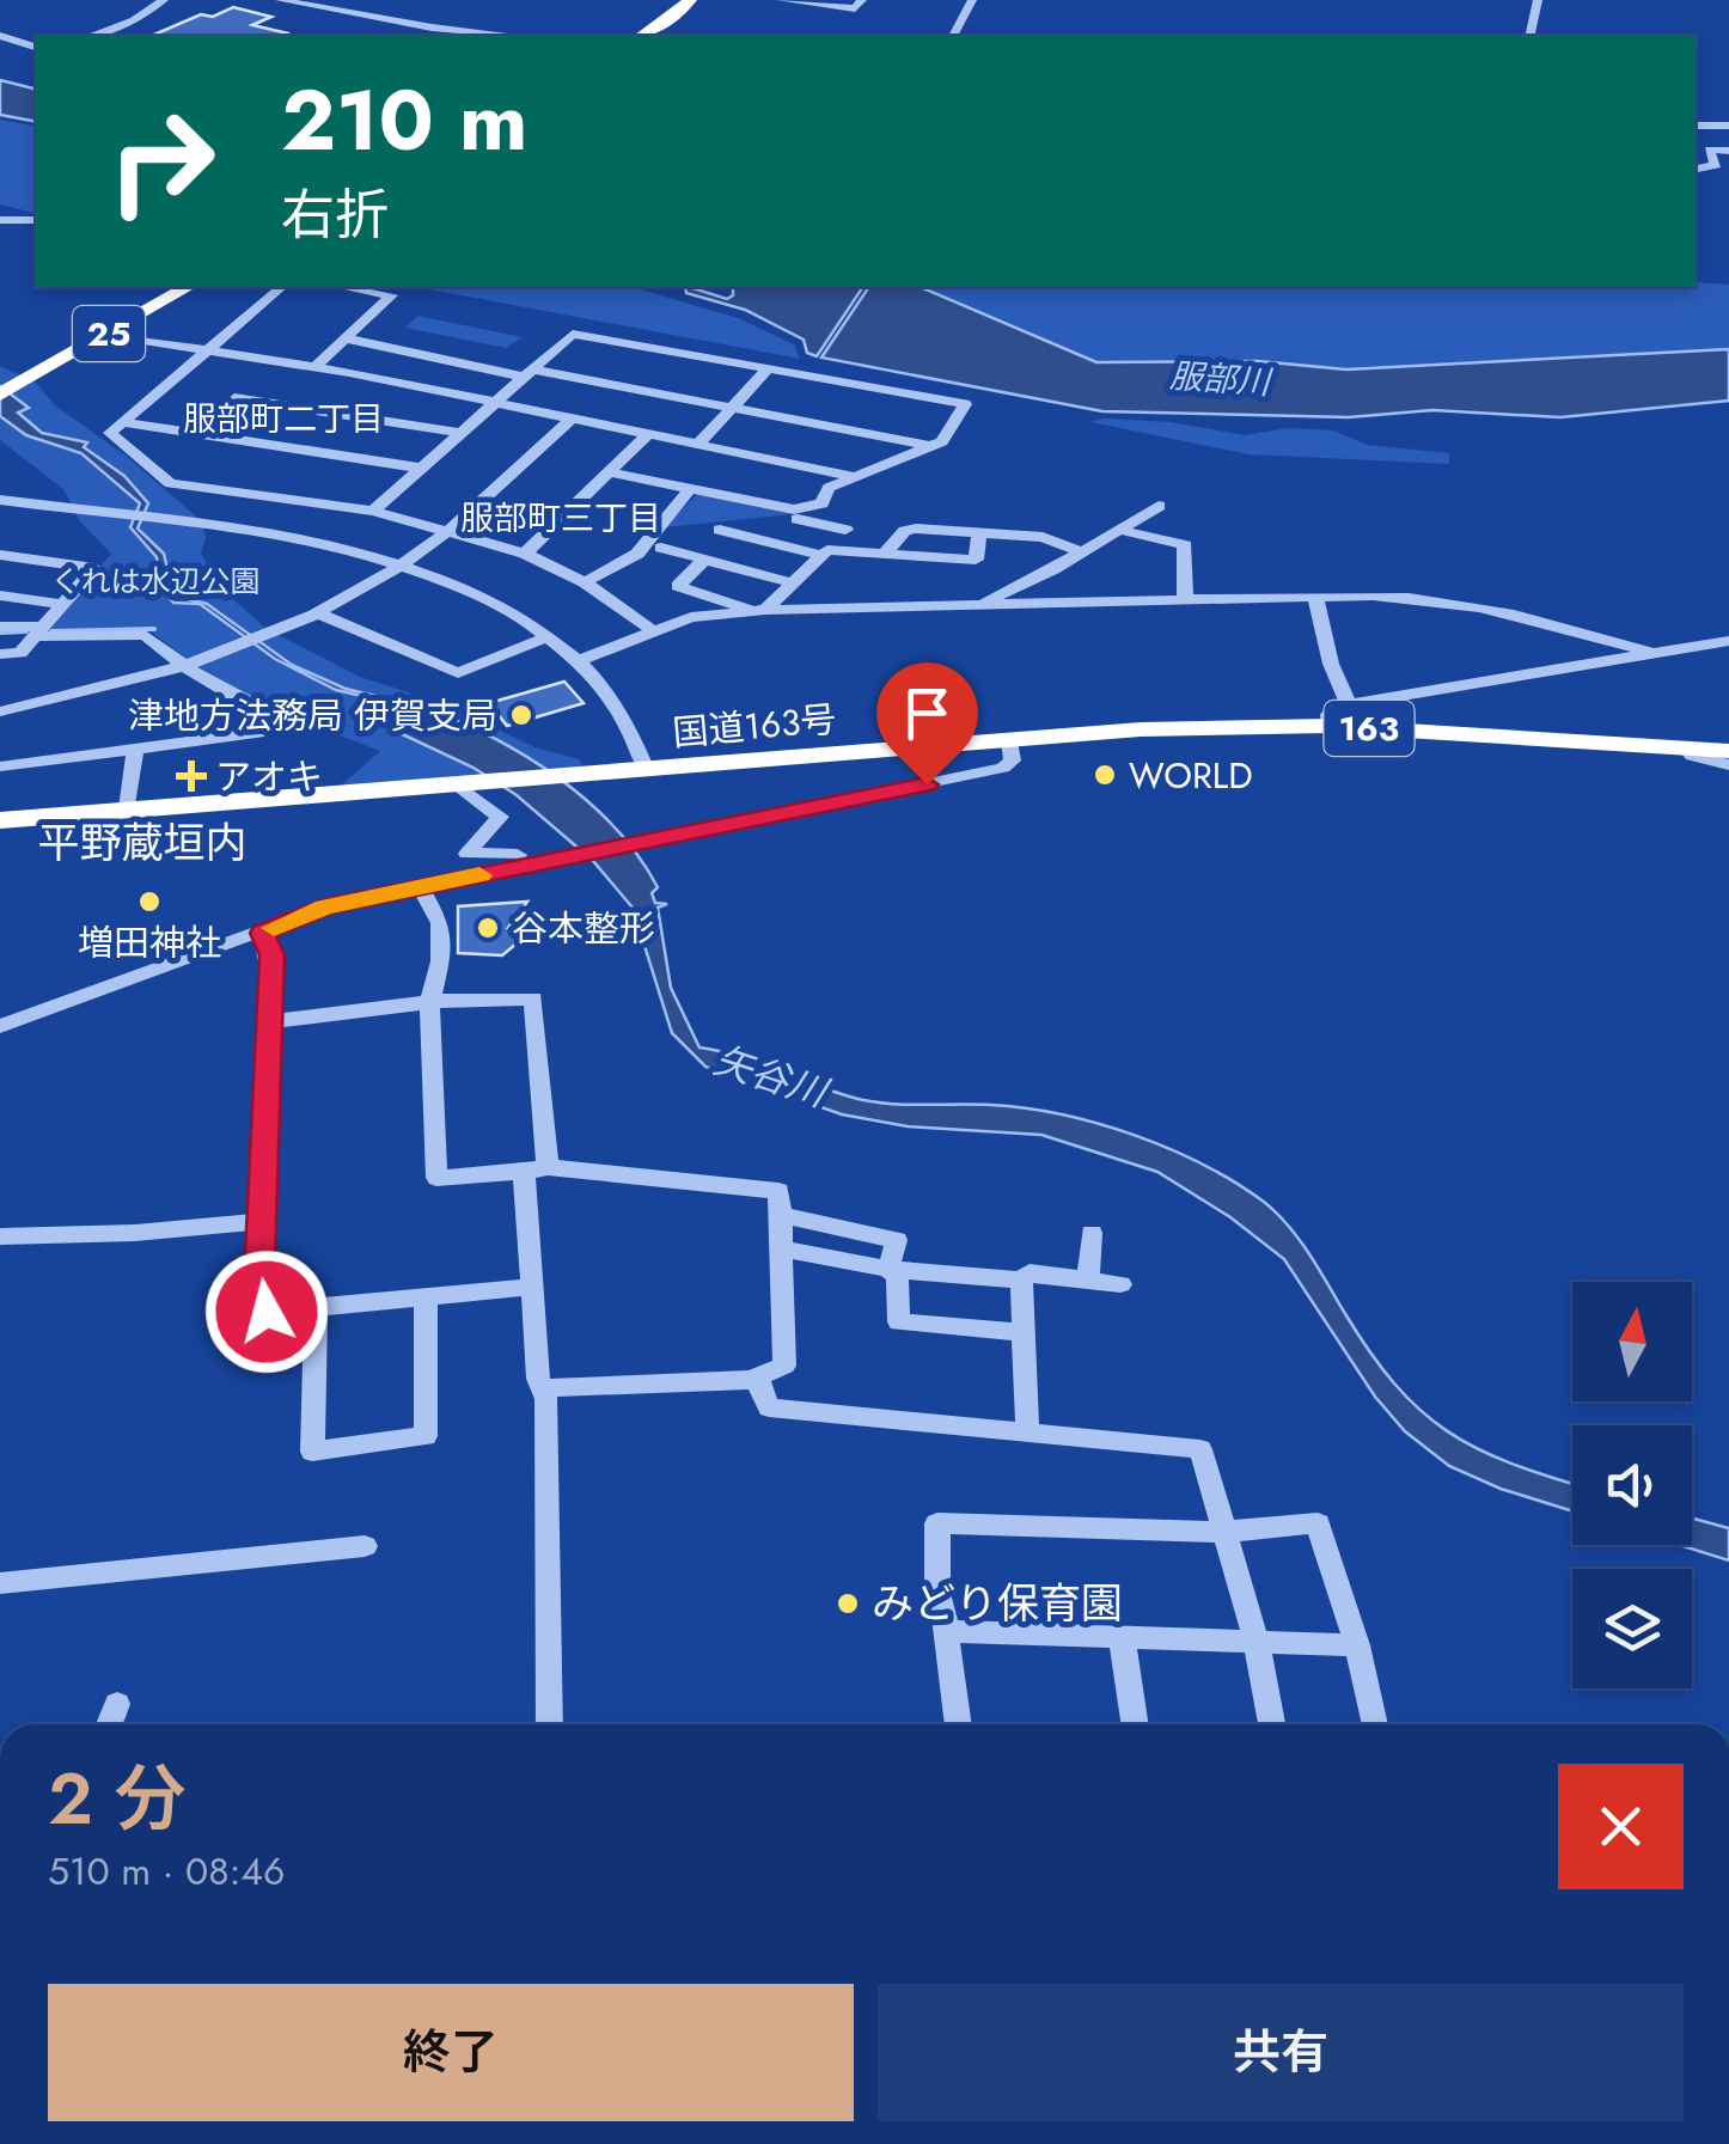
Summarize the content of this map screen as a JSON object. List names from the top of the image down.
{
  "streets": {
    "highway": ["25", "国道163号", "163"]
  },
  "districts": ["服部町二丁目", "服部町三丁目", "平野蔵垣内"],
  "water": ["服部川", "矢谷川"],
  "parks": ["くれは水辺公園"],
  "places": {
    "other": [
      "津地方法務局 伊賀支局",
      "WORLD",
      "増田神社",
      "谷本整形",
      "みどり保育園"
    ],
    "health": ["アオキ"]
  },
  "north": "top",
  "page": {
    "turn": ["210 m", "右折"],
    "heading": ["2 分", "510 m · 08:46"],
    "buttons": ["終了", "共有"]
  }
}
